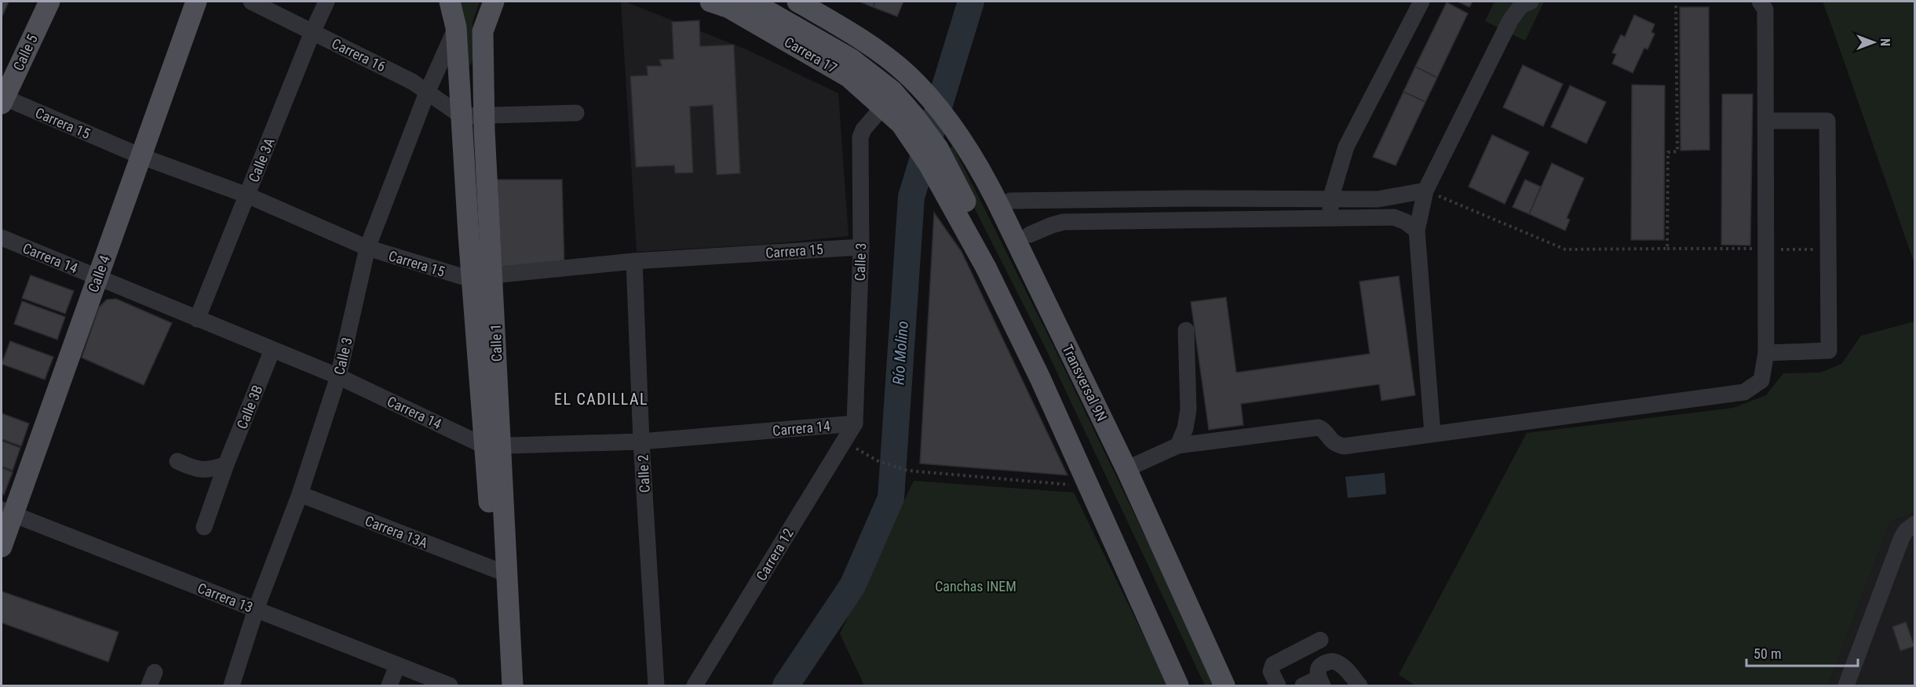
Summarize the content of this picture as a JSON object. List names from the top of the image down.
{
  "streets": {
    "main road": [
      "Calle 5",
      "Carrera 17",
      "Calle 4",
      "Calle 1",
      "Transversal 9N"
    ],
    "street": [
      "Carrera 16",
      "Carrera 15",
      "Calle 3A",
      "Carrera 14",
      "Calle 3",
      "Calle 3B",
      "Calle 2",
      "Carrera 13A",
      "Carrera 12",
      "Carrera 13"
    ]
  },
  "crossings": [
    ["Calle 5", "Carrera 15"],
    ["Carrera 16", "Calle 3A"],
    ["Carrera 16", "Calle 3"],
    ["Carrera 16", "Calle 1"],
    ["Carrera 17", "Calle 3"],
    ["Carrera 17", "Transversal 9N"],
    ["Carrera 15", "Calle 3A"],
    ["Carrera 15", "Calle 3"],
    ["Carrera 15", "Calle 4"],
    ["Carrera 15", "Calle 1"],
    ["Carrera 15", "Calle 2"],
    ["Calle 3A", "Carrera 14"],
    ["Carrera 14", "Calle 3"],
    ["Carrera 14", "Calle 4"],
    ["Carrera 14", "Calle 1"],
    ["Carrera 14", "Calle 3B"],
    ["Carrera 14", "Calle 2"],
    ["Carrera 14", "Carrera 12"],
    ["Calle 3", "Calle 1"],
    ["Calle 3", "Carrera 13A"],
    ["Calle 3", "Carrera 12"],
    ["Calle 3", "Carrera 13"],
    ["Calle 4", "Carrera 13"],
    ["Calle 1", "Carrera 13A"]
  ],
  "districts": ["EL CADILLAL"],
  "water": ["Río Molino"],
  "parks": ["Canchas INEM"],
  "scale_bar": "50 m",
  "north": "right"
}
